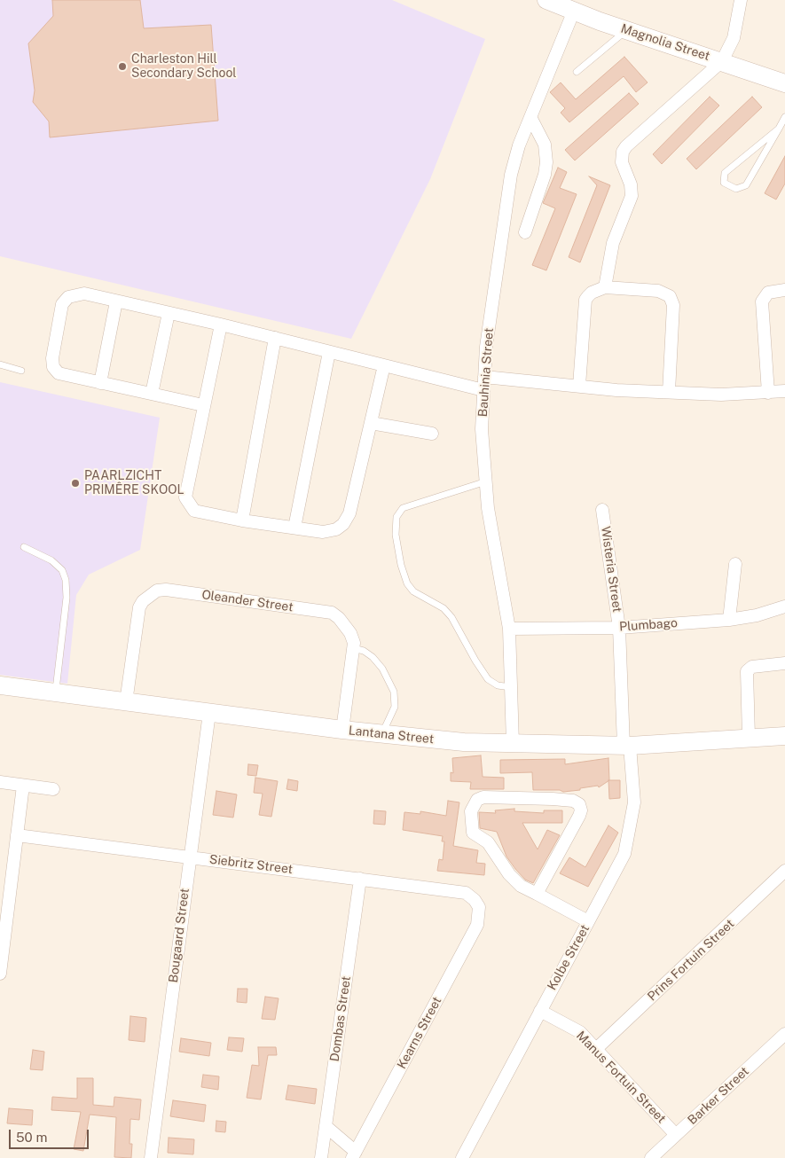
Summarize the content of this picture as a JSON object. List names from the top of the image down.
{
  "streets": {
    "street": [
      "Magnolia Street",
      "Bauhinia Street",
      "Wisteria Street",
      "Oleander Street",
      "Plumbago",
      "Lantana Street",
      "Siebritz Street",
      "Bougaard Street",
      "Kolbe Street",
      "Prins Fortuin Street",
      "Dombas Street",
      "Kearns Street",
      "Manus Fortuin Street",
      "Barker Street"
    ]
  },
  "crossings": [
    ["Magnolia Street", "Bauhinia Street"],
    ["Bauhinia Street", "Plumbago"],
    ["Bauhinia Street", "Lantana Street"],
    ["Wisteria Street", "Plumbago"],
    ["Wisteria Street", "Lantana Street"],
    ["Wisteria Street", "Kolbe Street"],
    ["Oleander Street", "Lantana Street"],
    ["Lantana Street", "Bougaard Street"],
    ["Lantana Street", "Kolbe Street"],
    ["Siebritz Street", "Bougaard Street"],
    ["Siebritz Street", "Dombas Street"],
    ["Siebritz Street", "Kearns Street"],
    ["Kolbe Street", "Manus Fortuin Street"],
    ["Prins Fortuin Street", "Manus Fortuin Street"],
    ["Manus Fortuin Street", "Barker Street"]
  ],
  "places": ["Charleston Hill Secondary School", "PAARLZICHT PRIMÊRE SKOOL"],
  "scale_bar": "50 m"
}
